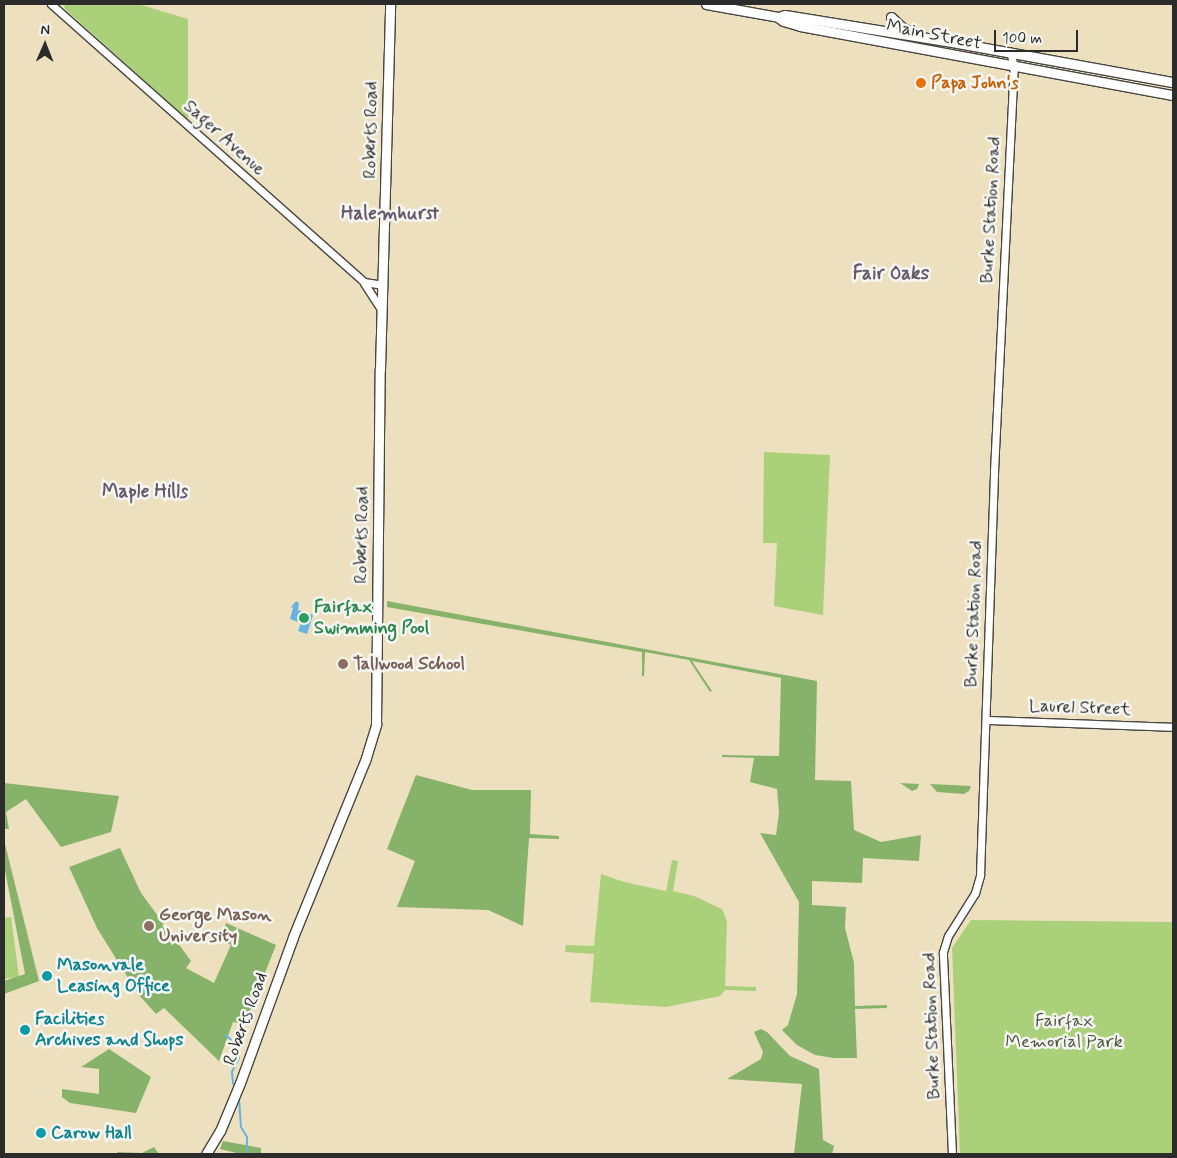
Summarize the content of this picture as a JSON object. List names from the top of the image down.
{
  "streets": {
    "main road": ["Main Street", "Roberts Road"],
    "street": ["Sager Avenue", "Burke Station Road", "Laurel Street"]
  },
  "crossings": [
    ["Main Street", "Burke Station Road"],
    ["Roberts Road", "Sager Avenue"],
    ["Burke Station Road", "Laurel Street"]
  ],
  "districts": ["Halemhurst", "Fair Oaks", "Maple Hills"],
  "parks": ["Fairfax Memorial Park"],
  "places": [
    "Papa John's",
    "Fairfax Swimming Pool",
    "Tallwood School",
    "George Mason University",
    "Masonvale Leasing Office",
    "Facilities Archives and Shops",
    "Carow Hall"
  ],
  "scale_bar": "100 m",
  "north": "top"
}
